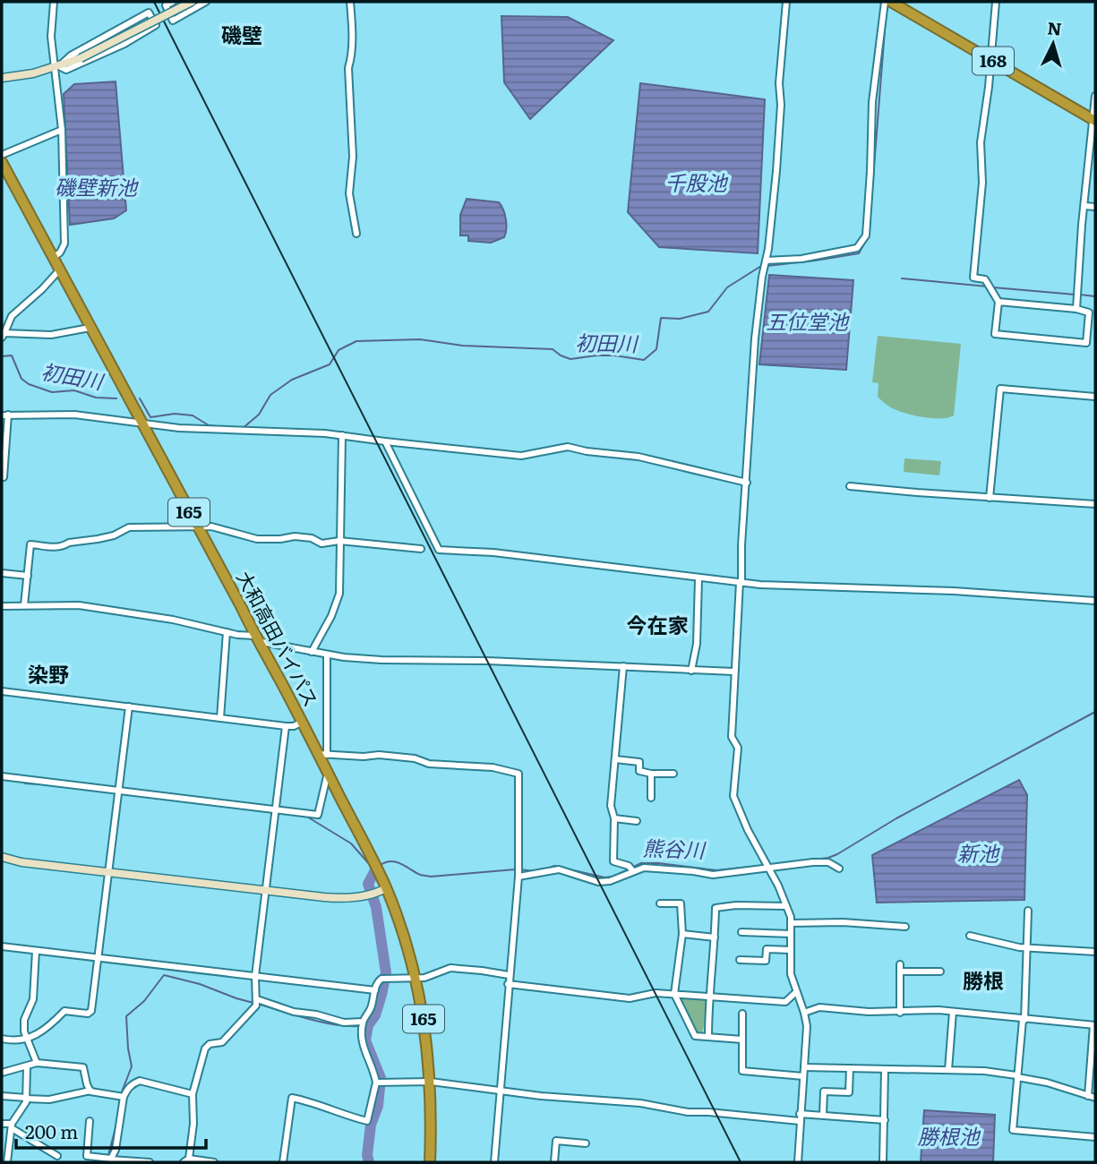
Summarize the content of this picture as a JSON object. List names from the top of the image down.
{
  "streets": {
    "highway": ["168", "165", "大和高田バイパス"]
  },
  "districts": [
    "磯壁",
    "今在家",
    "染野",
    "勝根"
  ],
  "water": [
    "千股池",
    "磯壁新池",
    "五位堂池",
    "初田川",
    "熊谷川",
    "新池",
    "勝根池"
  ],
  "scale_bar": "200 m",
  "north": "top"
}
